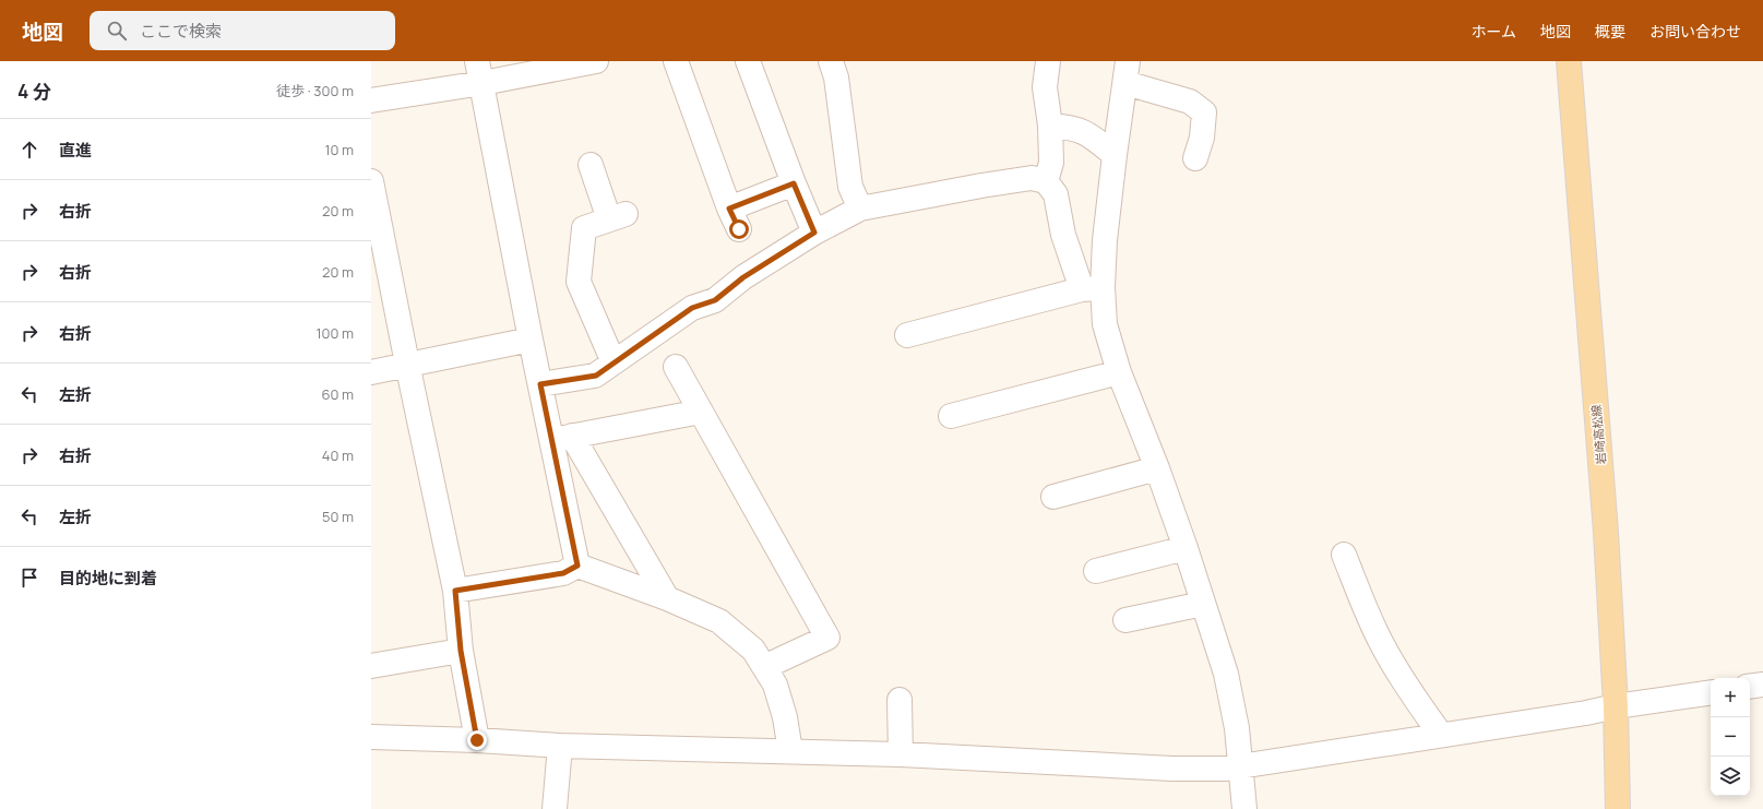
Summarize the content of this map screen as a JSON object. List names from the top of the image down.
{
  "streets": {
    "main road": ["岩崎高松線"]
  },
  "page": {
    "header": "地図",
    "search": "ここで検索",
    "nav": [
      "ホーム",
      "地図",
      "概要",
      "お問い合わせ"
    ],
    "heading": ["4 分", "徒歩 · 300 m"],
    "list": [
      ["直進", "10 m"],
      ["右折", "20 m"],
      ["右折", "20 m"],
      ["右折", "100 m"],
      ["左折", "60 m"],
      ["右折", "40 m"],
      ["左折", "50 m"],
      "目的地に到着"
    ],
    "map_buttons": ["+", "−"]
  }
}
